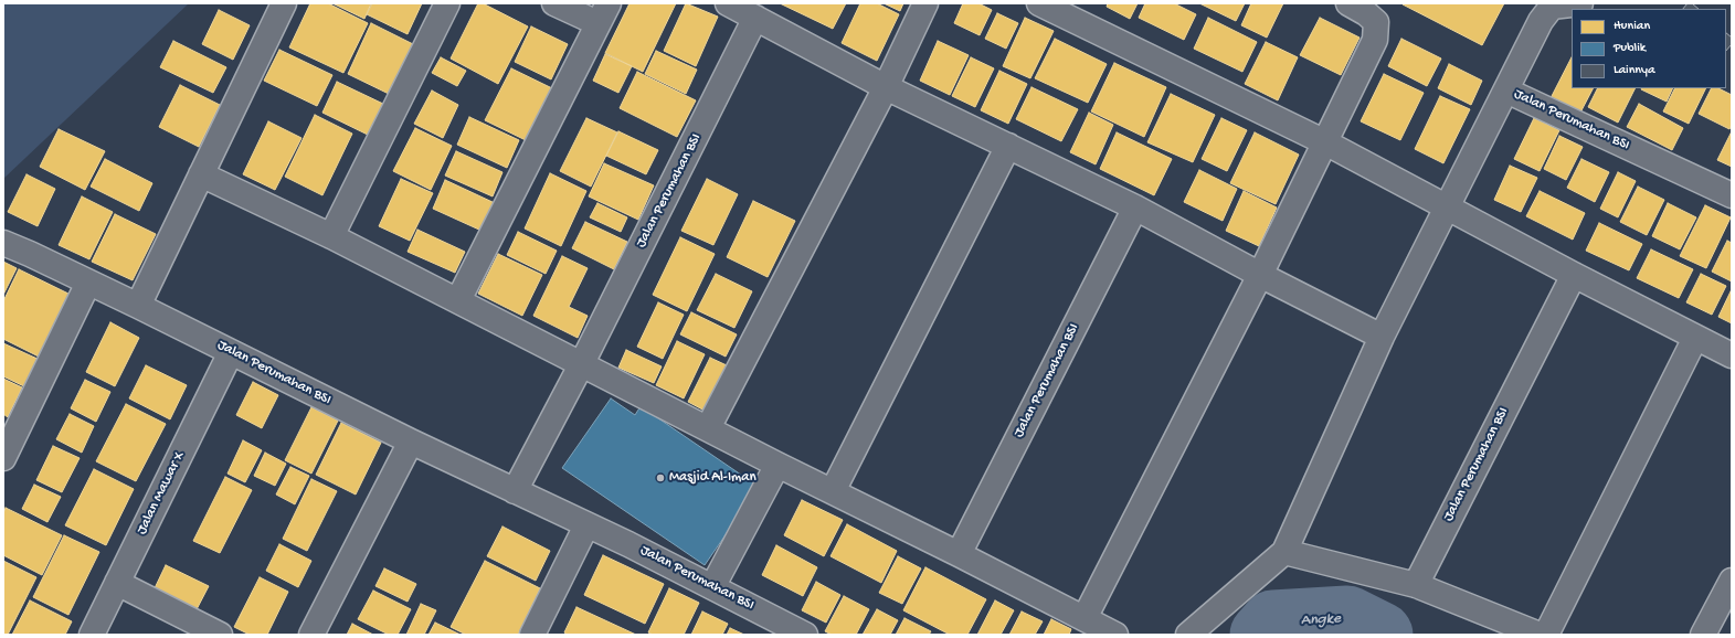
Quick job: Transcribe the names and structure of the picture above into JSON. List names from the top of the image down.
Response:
{
  "streets": {
    "street": ["Jalan Perumahan BSI", "Jalan Mawar X"]
  },
  "crossings": [
    ["Jalan Perumahan BSI", "Jalan Mawar X"]
  ],
  "water": ["Angke"],
  "places": ["Masjid Al-Iman"],
  "legend": ["Hunian", "Publik", "Lainnya"]
}
